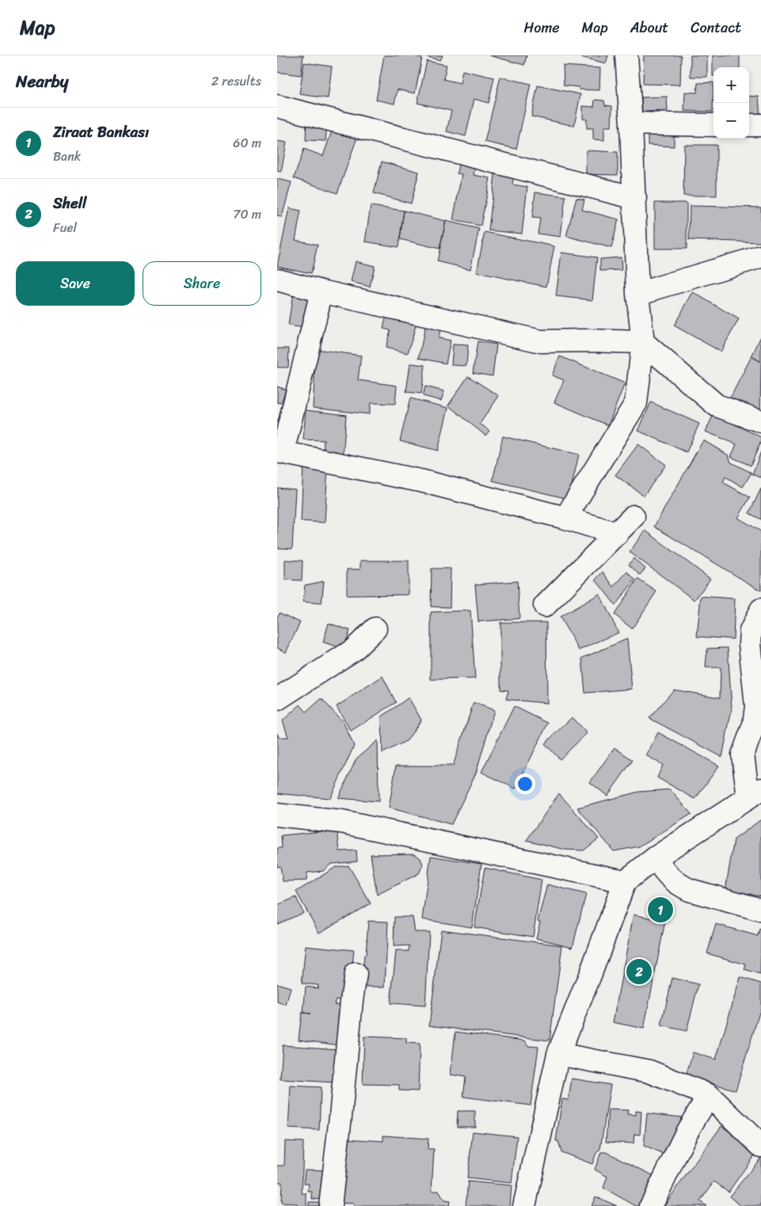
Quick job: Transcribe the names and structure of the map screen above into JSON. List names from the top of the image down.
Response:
{
  "page": {
    "header": "Map",
    "nav": [
      "Home",
      "Map",
      "About",
      "Contact"
    ],
    "heading": ["Nearby", "2 results"],
    "map_buttons": ["+", "−"],
    "list": [
      {
        "mark": "1",
        "name": "Ziraat Bankası",
        "note": "Bank",
        "value": "60 m"
      },
      {
        "mark": "2",
        "name": "Shell",
        "note": "Fuel",
        "value": "70 m"
      }
    ],
    "buttons": ["Save", "Share"],
    "pins": ["1", "2"]
  }
}
